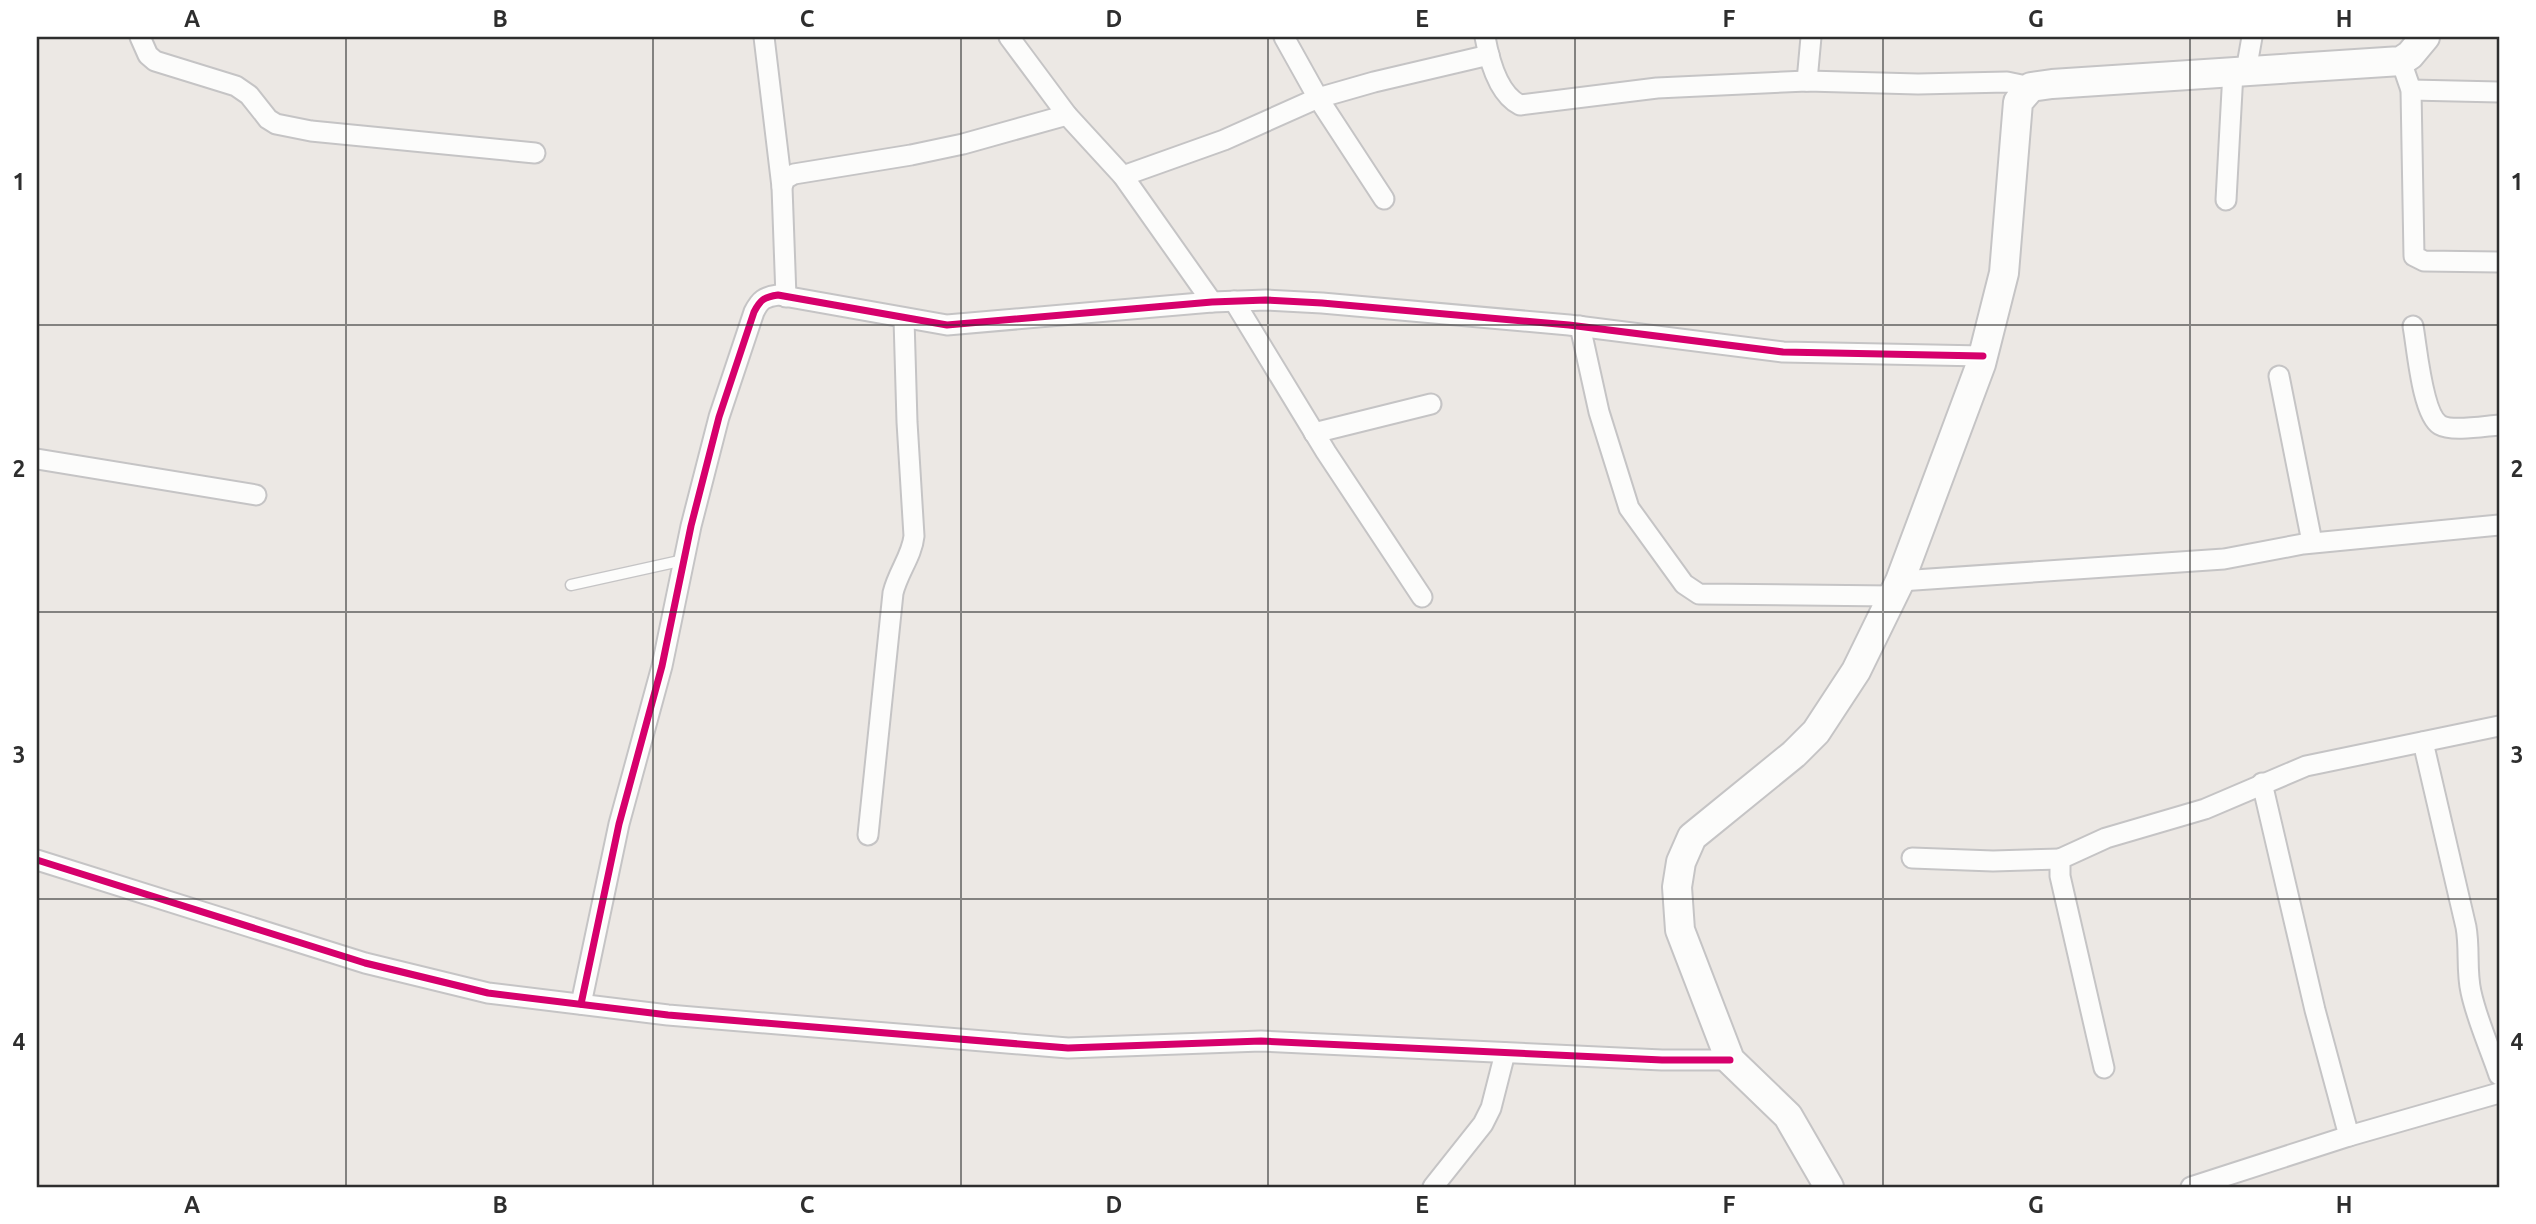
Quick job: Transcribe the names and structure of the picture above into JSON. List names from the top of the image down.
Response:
{
  "grid": {
    "columns": [
      "A",
      "B",
      "C",
      "D",
      "E",
      "F",
      "G",
      "H"
    ],
    "rows": [
      "1",
      "2",
      "3",
      "4"
    ]
  }
}
